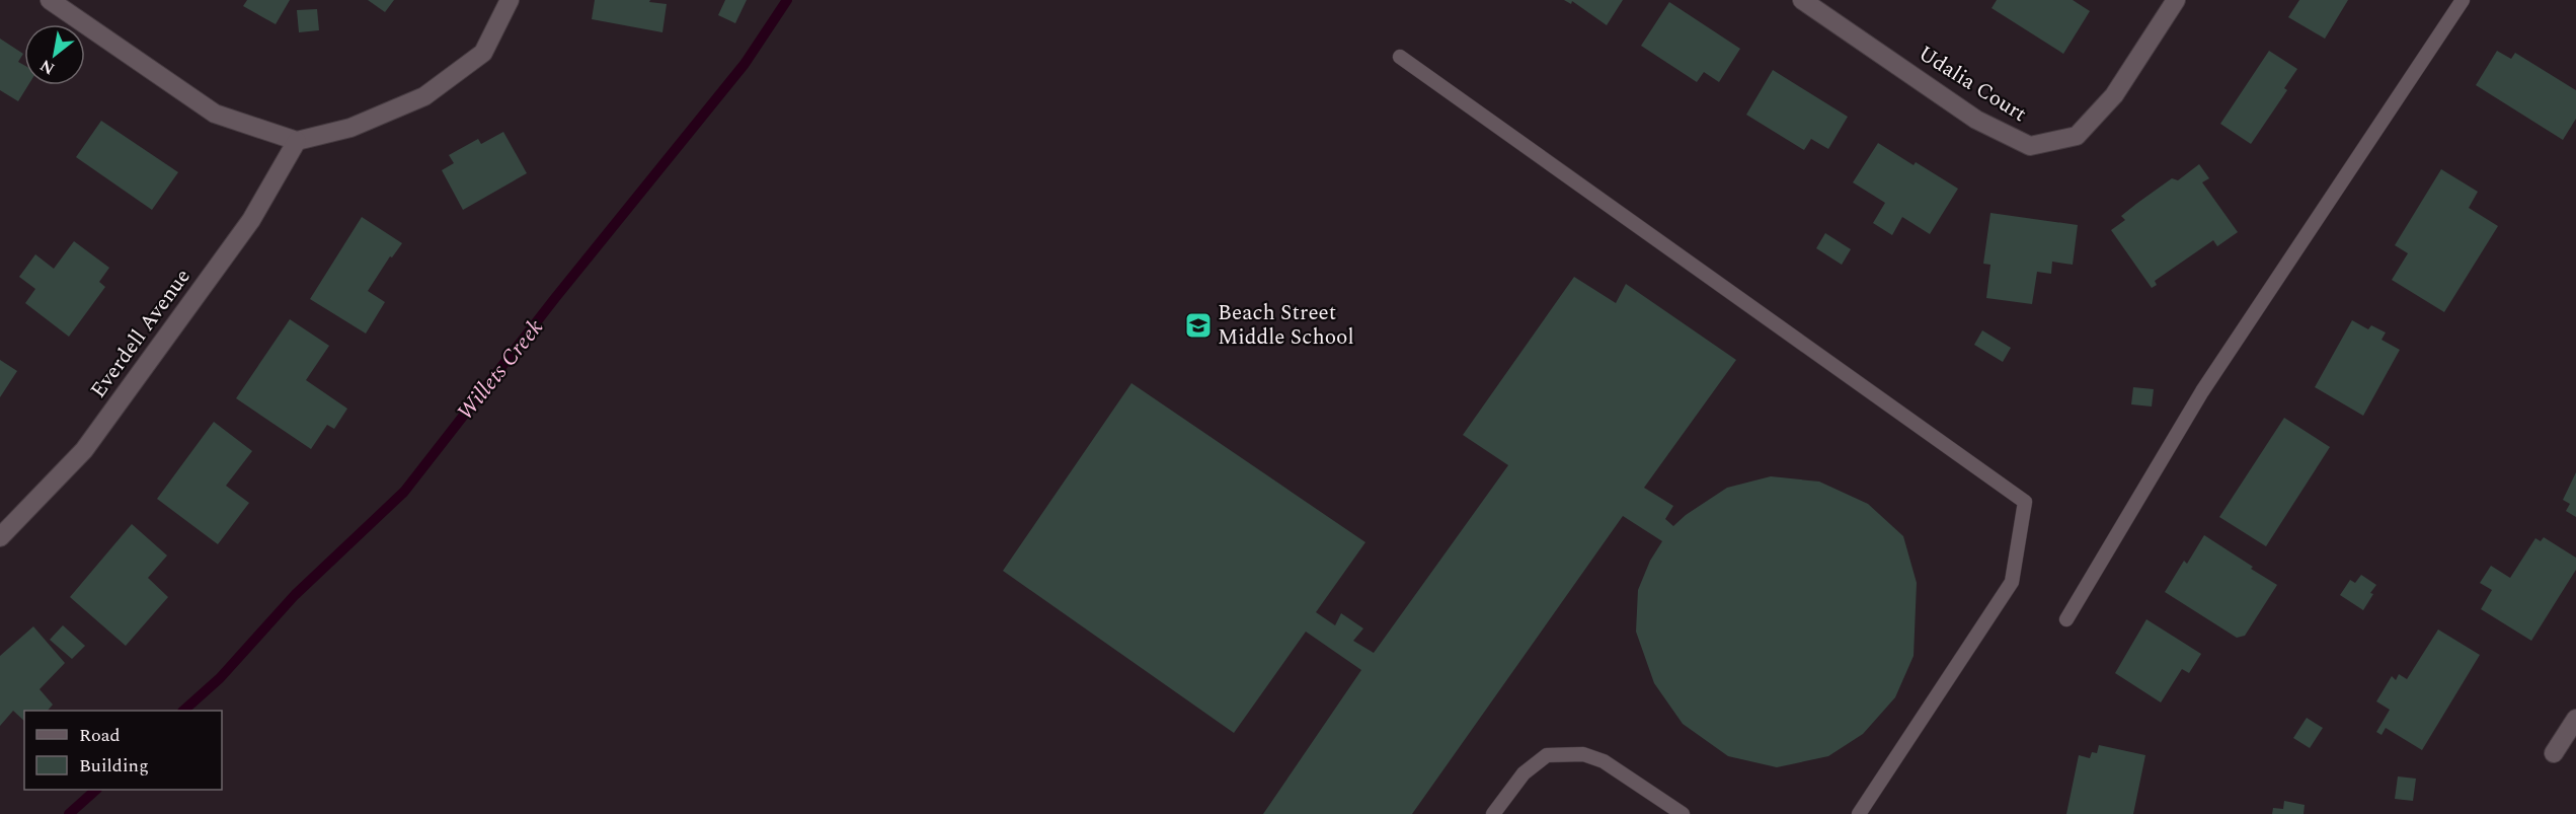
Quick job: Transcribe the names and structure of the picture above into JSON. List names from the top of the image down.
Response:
{
  "streets": {
    "street": ["Udalia Court", "Everdell Avenue"]
  },
  "water": ["Willets Creek"],
  "places": {
    "school or university": ["Beach Street Middle School"]
  },
  "legend": ["Road", "Building"],
  "north": "bottom left"
}
